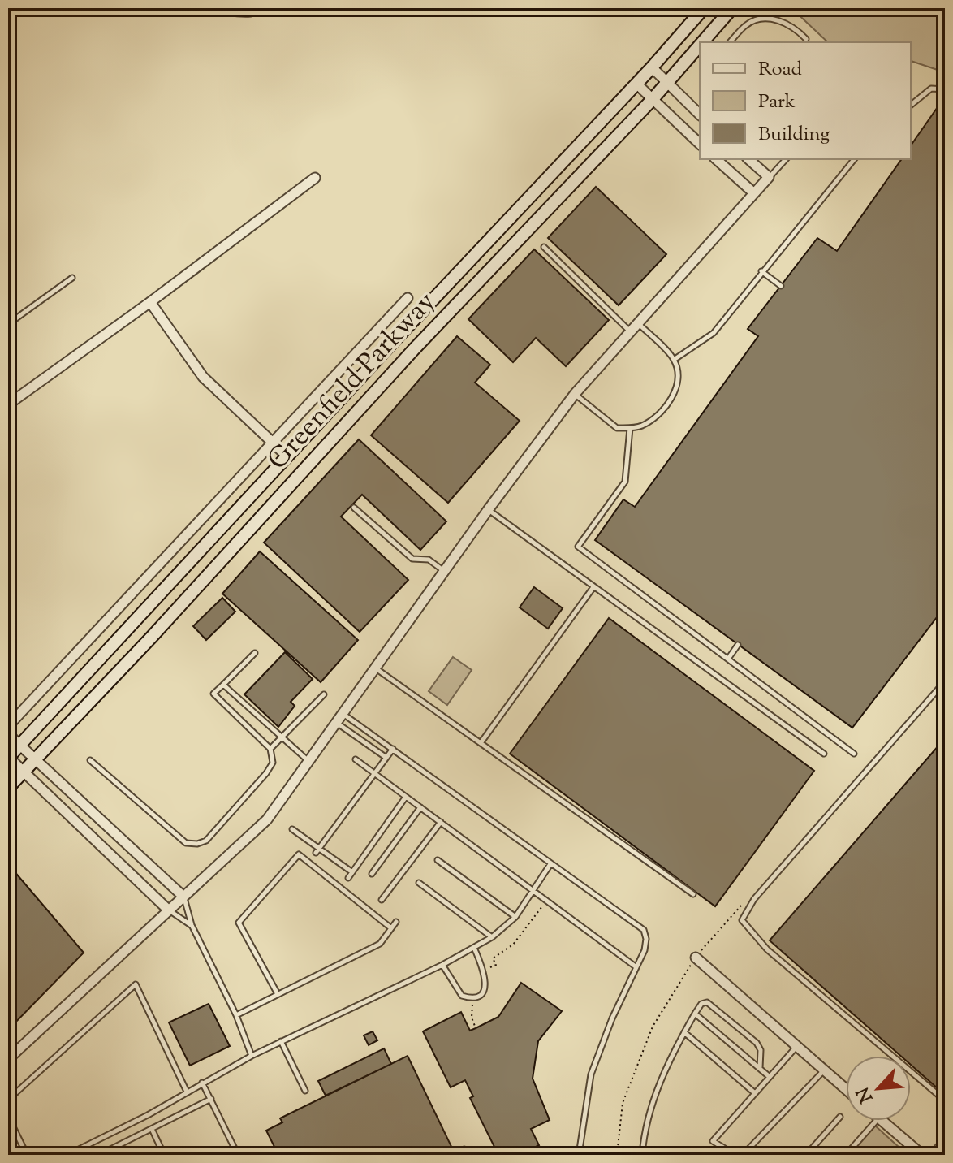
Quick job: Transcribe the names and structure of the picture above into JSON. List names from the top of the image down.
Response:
{
  "streets": {
    "main road": ["Greenfield Parkway"]
  },
  "legend": ["Road", "Park", "Building"],
  "north": "bottom left"
}
